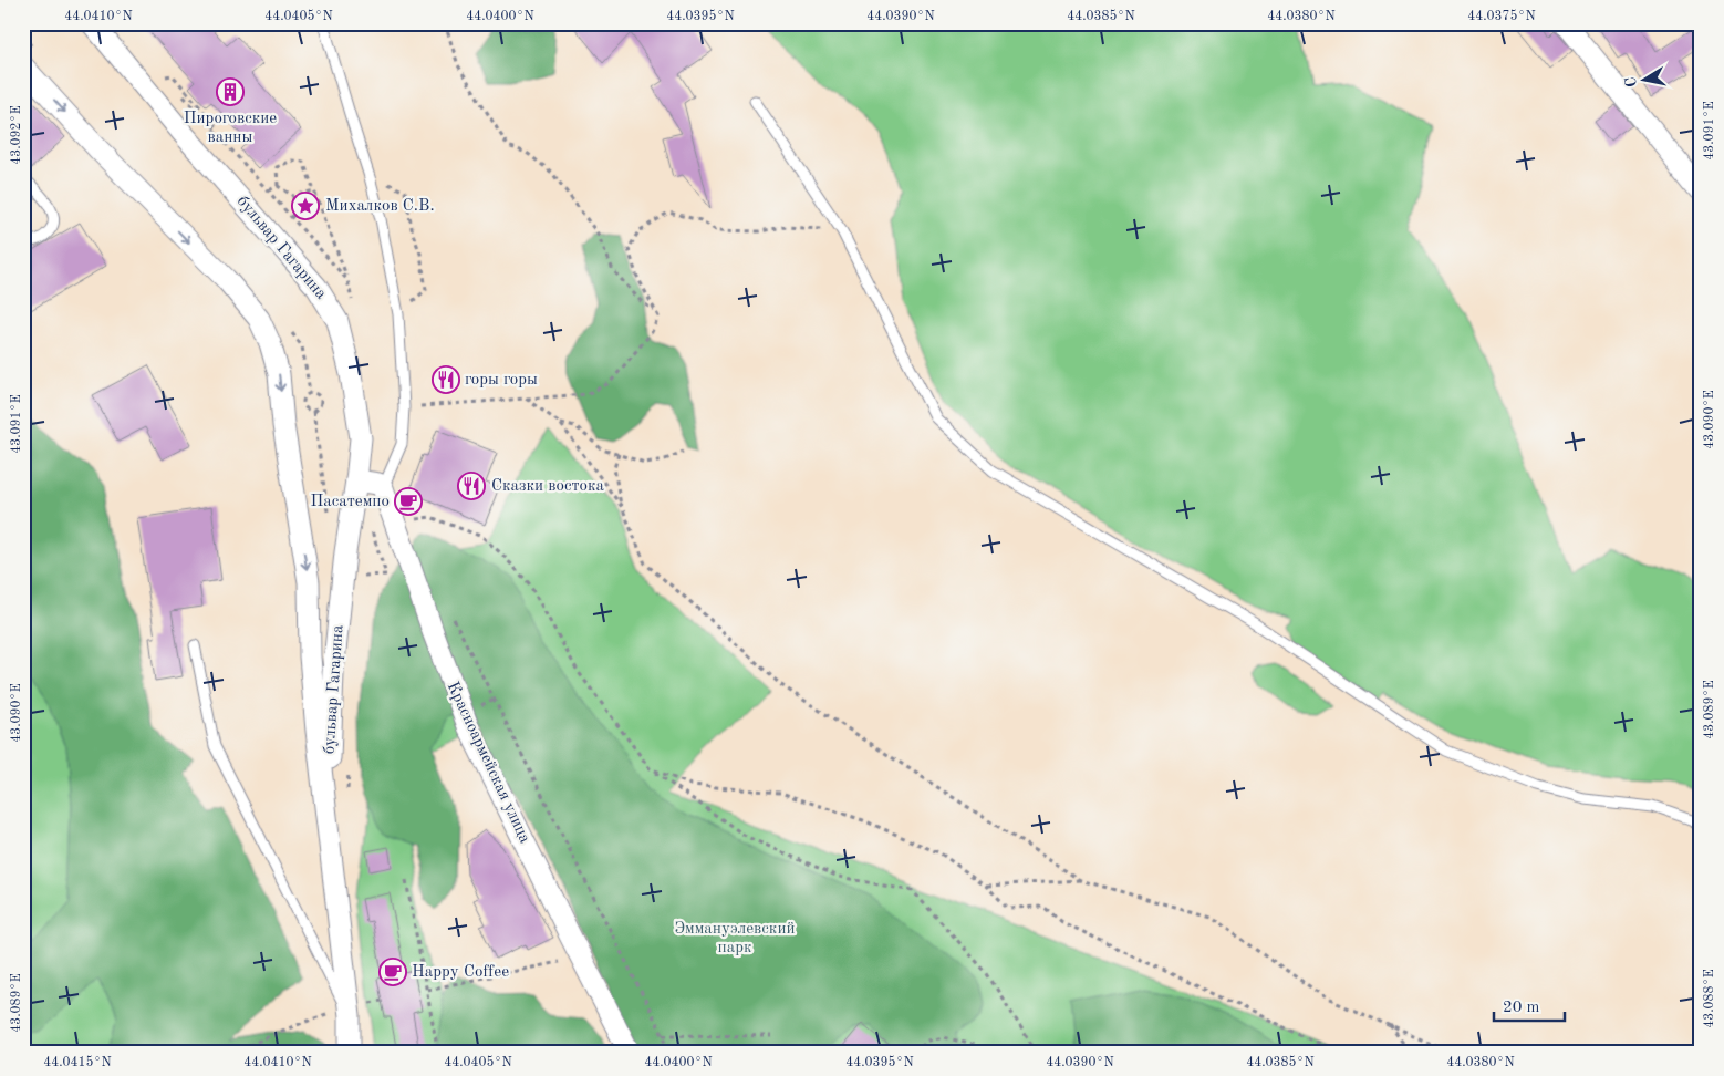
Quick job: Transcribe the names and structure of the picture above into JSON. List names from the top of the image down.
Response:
{
  "streets": {
    "street": ["бульвар Гагарина", "Красноармейская улица"]
  },
  "parks": ["Эммануэлевский парк"],
  "places": {
    "building": ["Пироговские ванны"],
    "place": ["Михалков С.В."],
    "restaurant": ["горы горы", "Сказки востока"],
    "cafe": ["Пасатемпо", "Happy Coffee"]
  },
  "scale_bar": "20 m",
  "north": "left",
  "coordinates": [
    "44.0410°N",
    "44.0405°N",
    "44.0400°N",
    "44.0395°N",
    "44.0390°N",
    "44.0385°N",
    "44.0380°N",
    "44.0375°N",
    "43.091°E",
    "43.092°E",
    "43.090°E",
    "43.089°E",
    "43.088°E",
    "44.0415°N"
  ]
}
